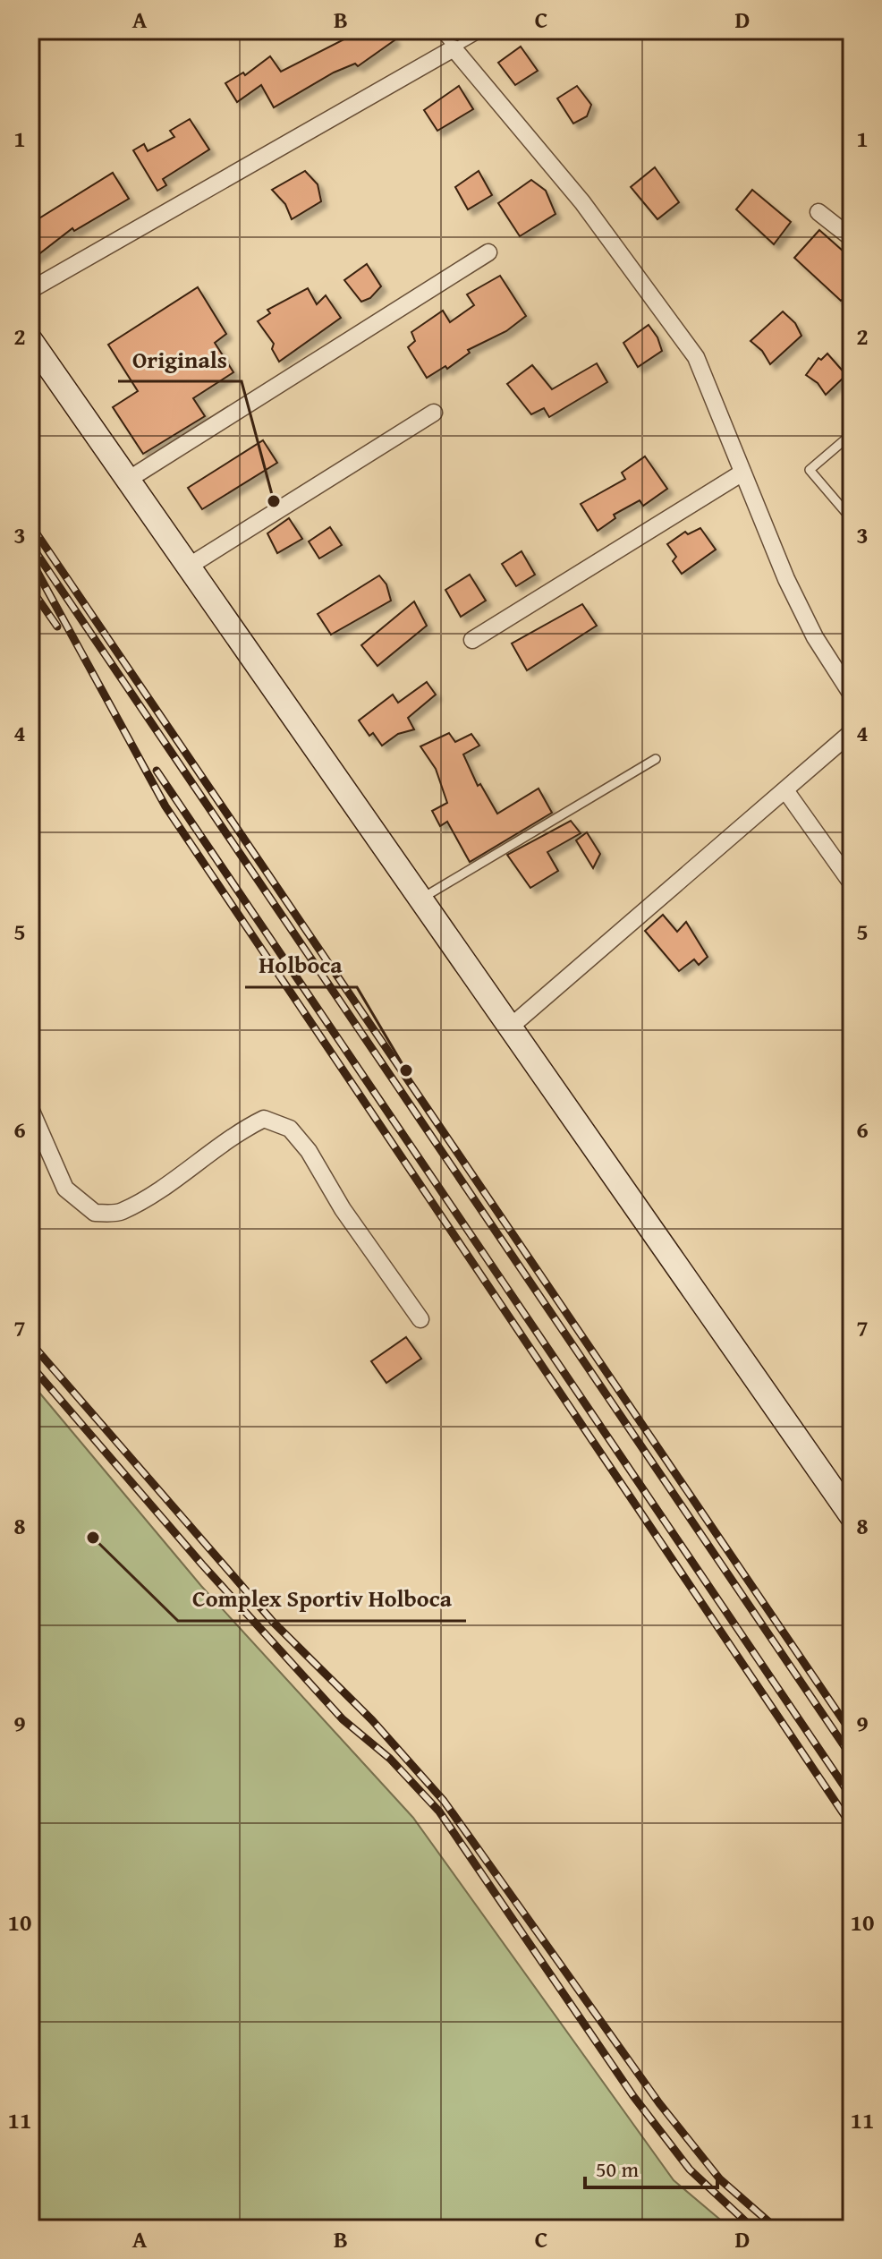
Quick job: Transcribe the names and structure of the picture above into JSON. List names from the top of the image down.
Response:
{
  "places": ["Originals", "Holboca", "Complex Sportiv Holboca"],
  "scale_bar": "50 m",
  "grid": {
    "columns": [
      "A",
      "B",
      "C",
      "D"
    ],
    "rows": [
      "1",
      "2",
      "3",
      "4",
      "5",
      "6",
      "7",
      "8",
      "9",
      "10",
      "11"
    ]
  }
}
